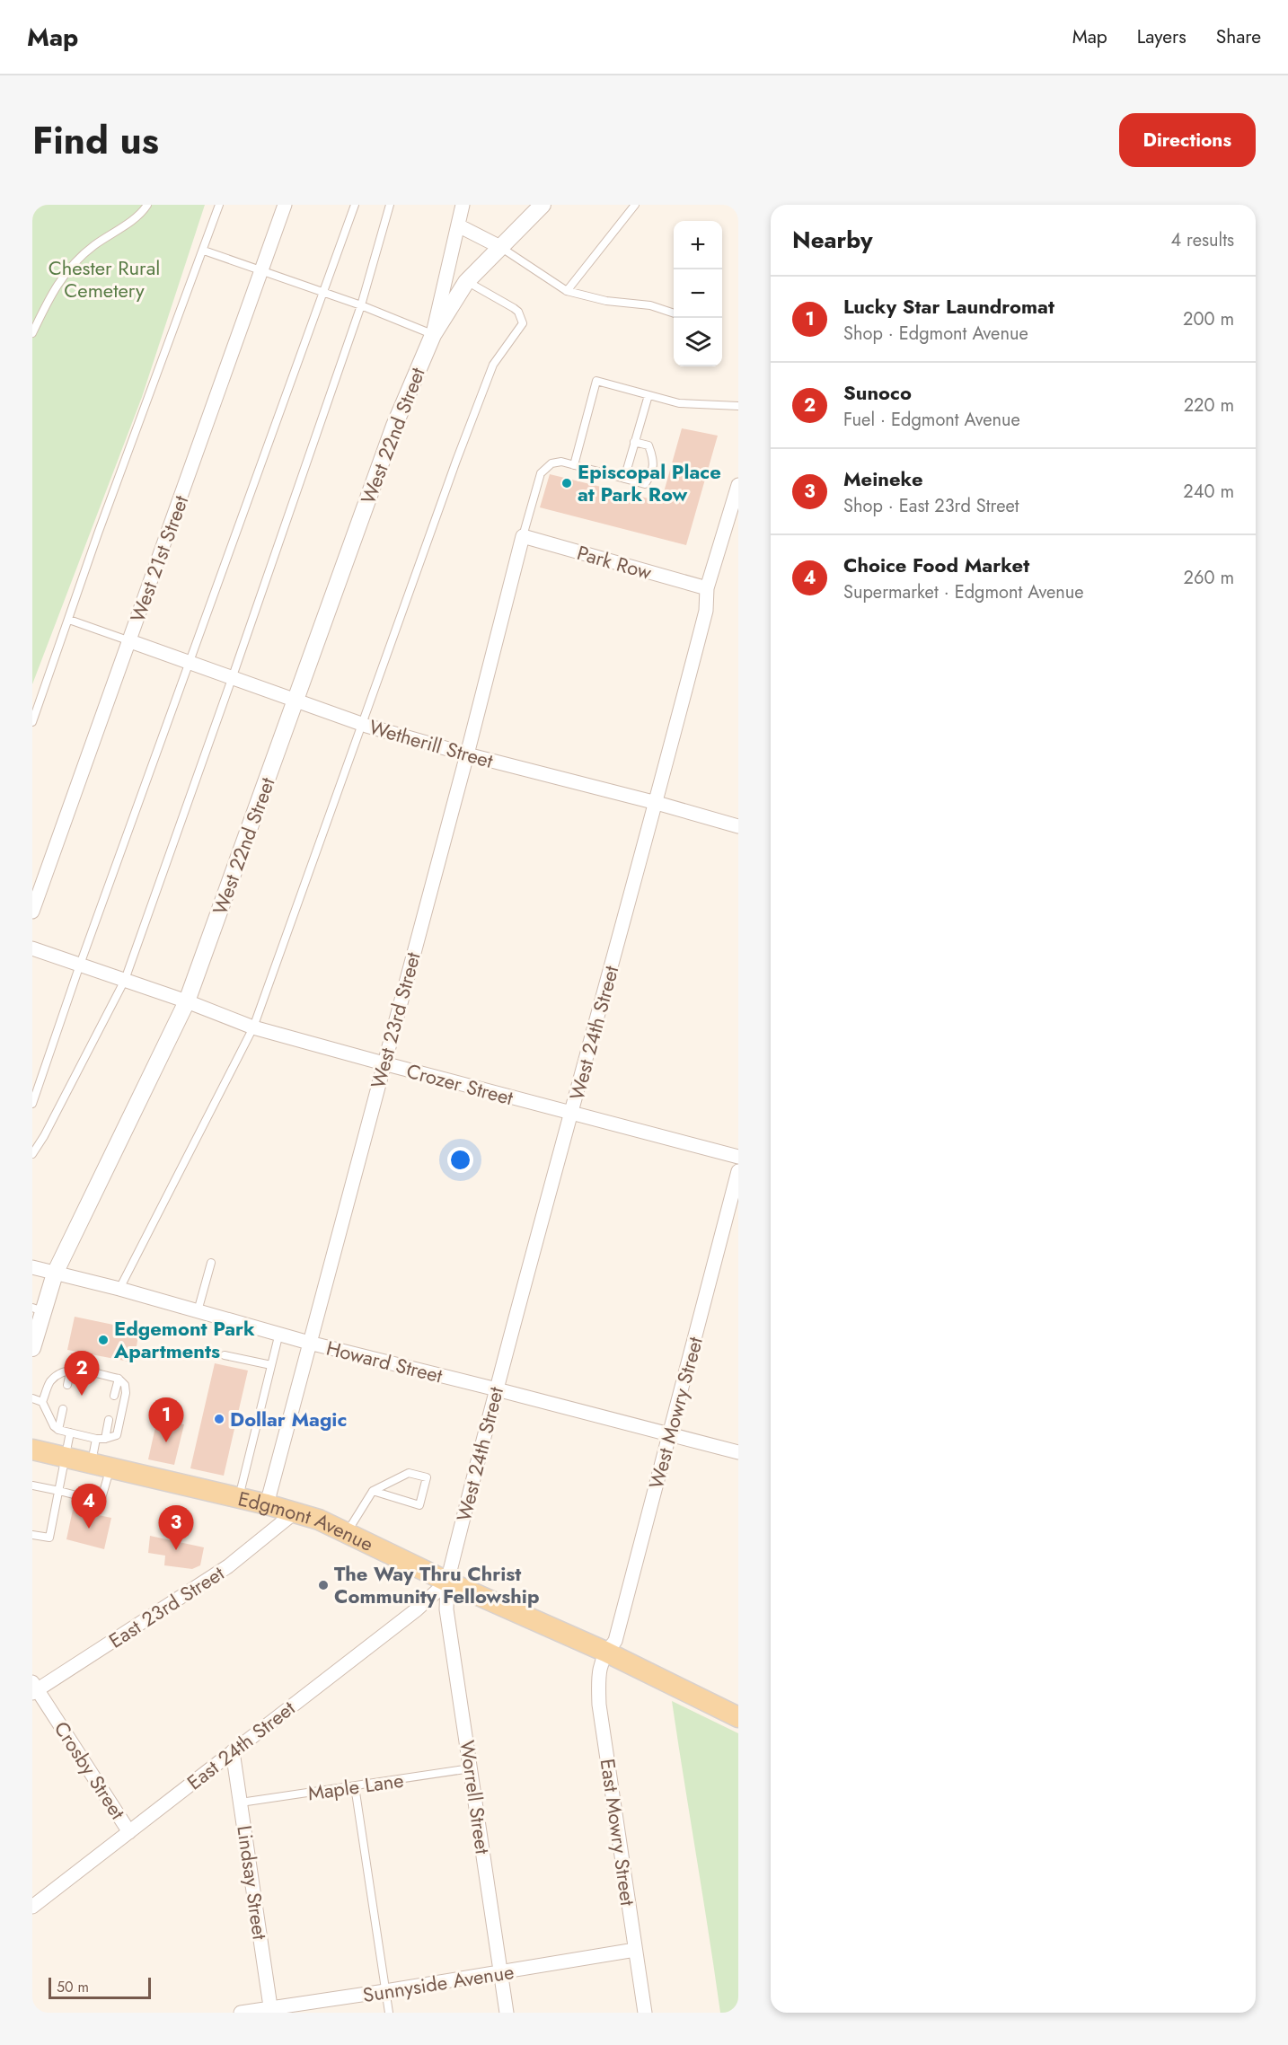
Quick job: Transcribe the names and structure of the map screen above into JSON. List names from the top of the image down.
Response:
{
  "streets": {
    "main road": ["Edgmont Avenue"],
    "street": [
      "West 22nd Street",
      "West 21st Street",
      "Park Row",
      "Wetherill Street",
      "West 23rd Street",
      "West 24th Street",
      "Crozer Street",
      "Howard Street",
      "West Mowry Street",
      "East 23rd Street",
      "East 24th Street",
      "Crosby Street",
      "Worrell Street",
      "East Mowry Street",
      "Lindsay Street",
      "Sunnyside Avenue"
    ],
    "lane": ["Maple Lane"]
  },
  "crossings": [
    ["West 22nd Street", "Wetherill Street"],
    ["West 22nd Street", "Crozer Street"],
    ["West 22nd Street", "Howard Street"],
    ["West 21st Street", "Wetherill Street"],
    ["Park Row", "West 23rd Street"],
    ["Park Row", "West 24th Street"],
    ["Wetherill Street", "West 23rd Street"],
    ["Wetherill Street", "West 24th Street"],
    ["West 23rd Street", "Crozer Street"],
    ["West 23rd Street", "Howard Street"],
    ["West 23rd Street", "Edgmont Avenue"],
    ["West 24th Street", "Crozer Street"],
    ["West 24th Street", "Howard Street"],
    ["West 24th Street", "Edgmont Avenue"],
    ["West 24th Street", "East 24th Street"],
    ["West 24th Street", "Worrell Street"],
    ["Howard Street", "West Mowry Street"],
    ["West Mowry Street", "Edgmont Avenue"],
    ["West Mowry Street", "East Mowry Street"],
    ["Edgmont Avenue", "East 23rd Street"],
    ["Edgmont Avenue", "East 24th Street"],
    ["Edgmont Avenue", "Worrell Street"],
    ["Edgmont Avenue", "East Mowry Street"],
    ["East 23rd Street", "Crosby Street"],
    ["East 24th Street", "Crosby Street"],
    ["East 24th Street", "Worrell Street"],
    ["East 24th Street", "Lindsay Street"],
    ["Maple Lane", "Worrell Street"],
    ["Maple Lane", "Lindsay Street"],
    ["Worrell Street", "Sunnyside Avenue"],
    ["East Mowry Street", "Sunnyside Avenue"],
    ["Lindsay Street", "Sunnyside Avenue"]
  ],
  "parks": ["Chester Rural Cemetery"],
  "places": [
    "Episcopal Place at Park Row",
    "Edgemont Park Apartments",
    "Dollar Magic",
    "The Way Thru Christ Community Fellowship"
  ],
  "scale_bar": "50 m",
  "page": {
    "header": "Map",
    "nav": ["Map", "Layers", "Share"],
    "title": "Find us",
    "buttons": "Directions",
    "heading": ["Nearby", "4 results"],
    "map_buttons": ["+", "−"],
    "list": [
      {
        "mark": "1",
        "name": "Lucky Star Laundromat",
        "note": "Shop · Edgmont Avenue",
        "value": "200 m"
      },
      {
        "mark": "2",
        "name": "Sunoco",
        "note": "Fuel · Edgmont Avenue",
        "value": "220 m"
      },
      {
        "mark": "3",
        "name": "Meineke",
        "note": "Shop · East 23rd Street",
        "value": "240 m"
      },
      {
        "mark": "4",
        "name": "Choice Food Market",
        "note": "Supermarket · Edgmont Avenue",
        "value": "260 m"
      }
    ],
    "pins": [
      "2",
      "1",
      "4",
      "3"
    ],
    "scale": "50 m"
  }
}
